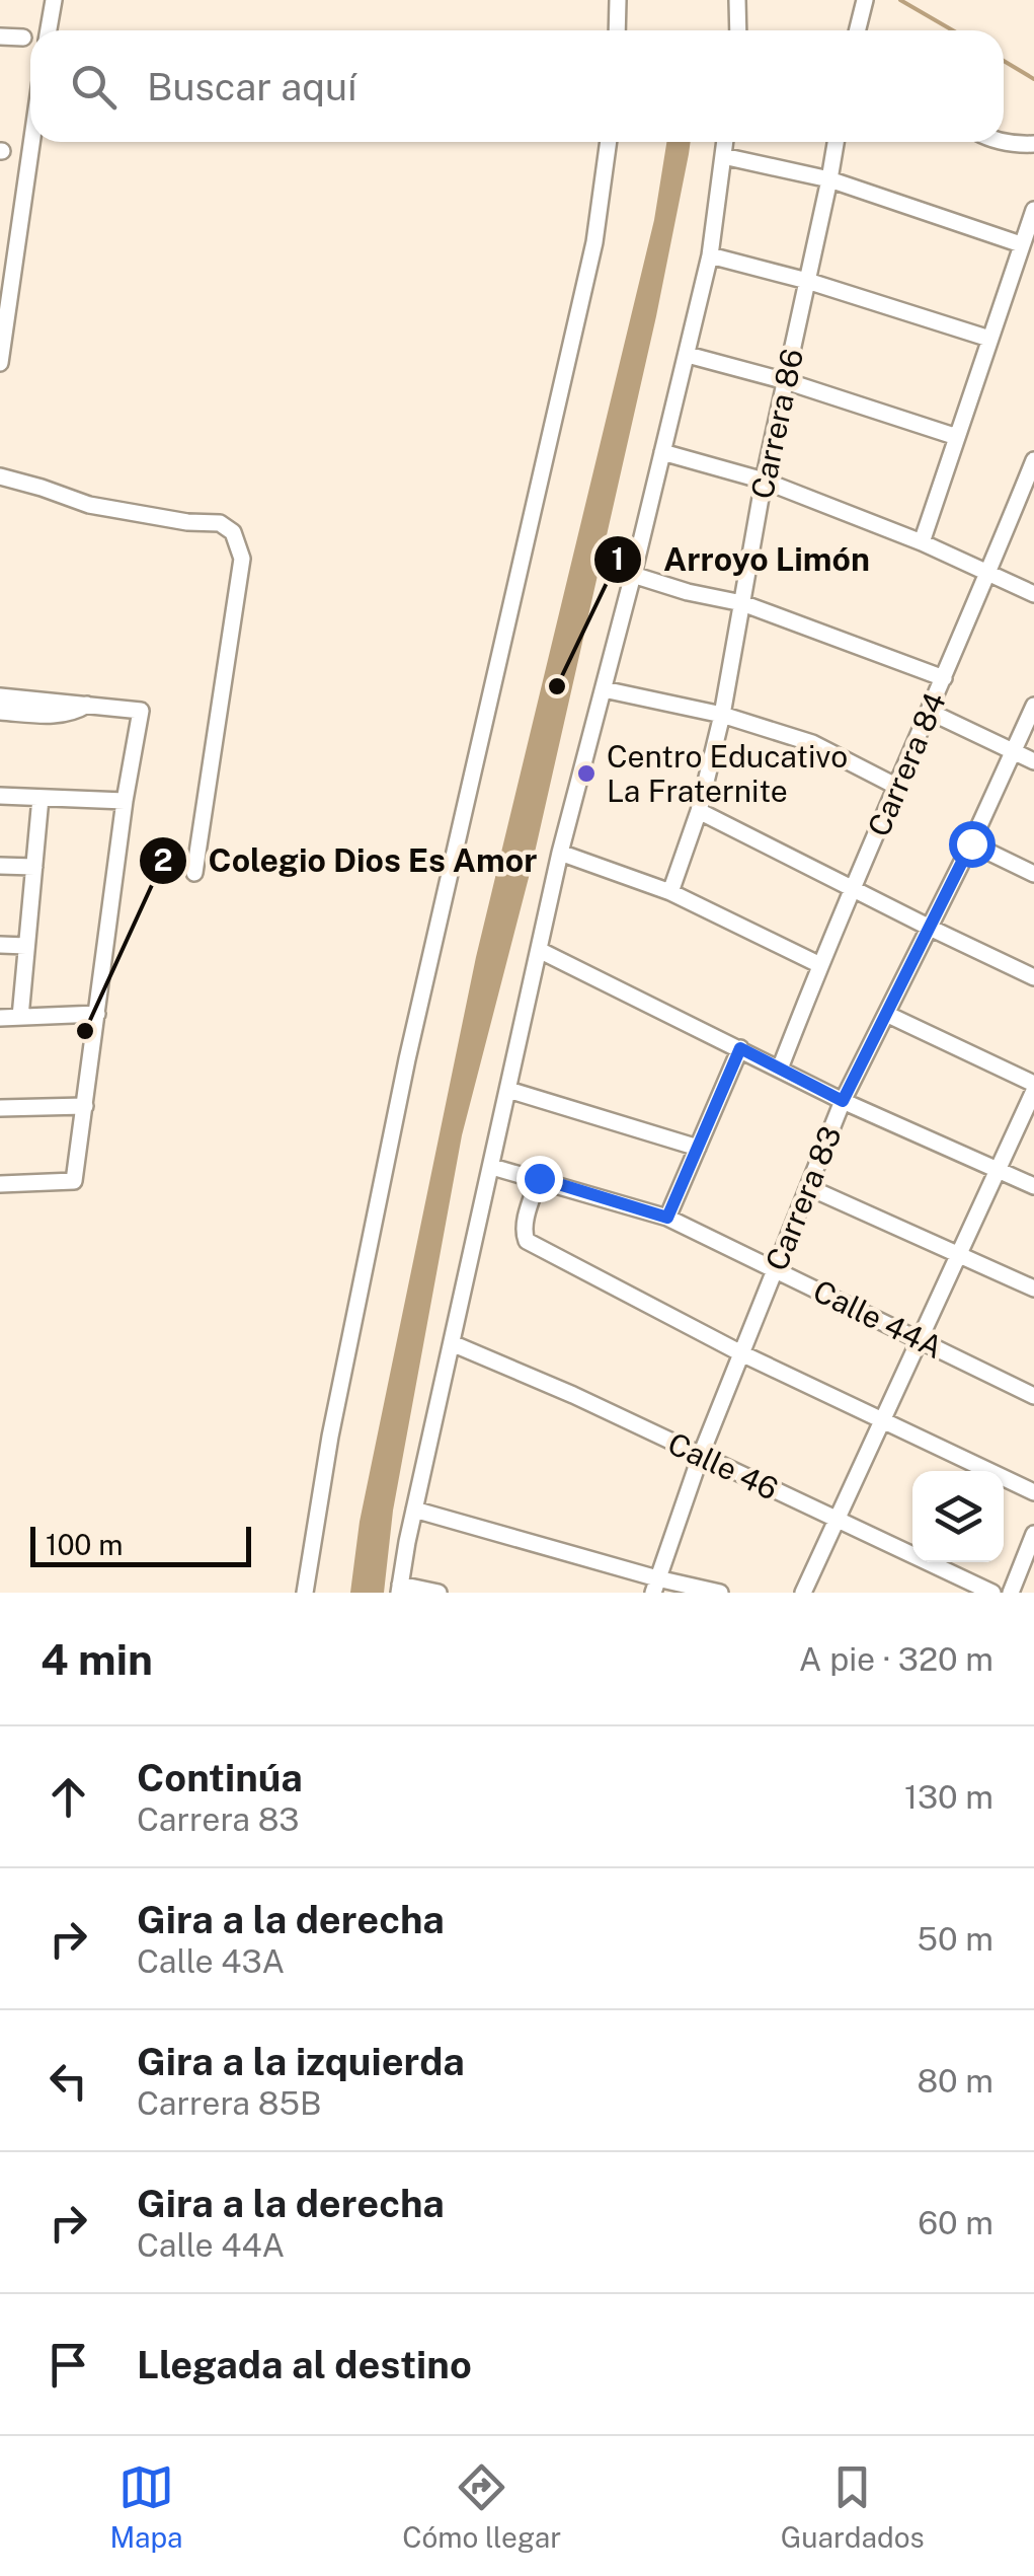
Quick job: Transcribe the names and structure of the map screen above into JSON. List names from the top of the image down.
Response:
{
  "streets": {
    "street": [
      "Carrera 86",
      "Carrera 84",
      "Carrera 83",
      "Calle 44A",
      "Calle 46"
    ]
  },
  "crossings": [
    ["Carrera 83", "Calle 44A"],
    ["Carrera 83", "Calle 46"]
  ],
  "places": ["Arroyo Limón", "Centro Educativo La Fraternite", "Colegio Dios Es Amor"],
  "scale_bar": "100 m",
  "page": {
    "search": "Buscar aquí",
    "scale": "100 m",
    "heading": ["4 min", "A pie · 320 m"],
    "list": [
      ["Continúa", "Carrera 83", "130 m"],
      ["Gira a la derecha", "Calle 43A", "50 m"],
      ["Gira a la izquierda", "Carrera 85B", "80 m"],
      ["Gira a la derecha", "Calle 44A", "60 m"],
      "Llegada al destino"
    ],
    "nav": ["Mapa", "Cómo llegar", "Guardados"]
  }
}
